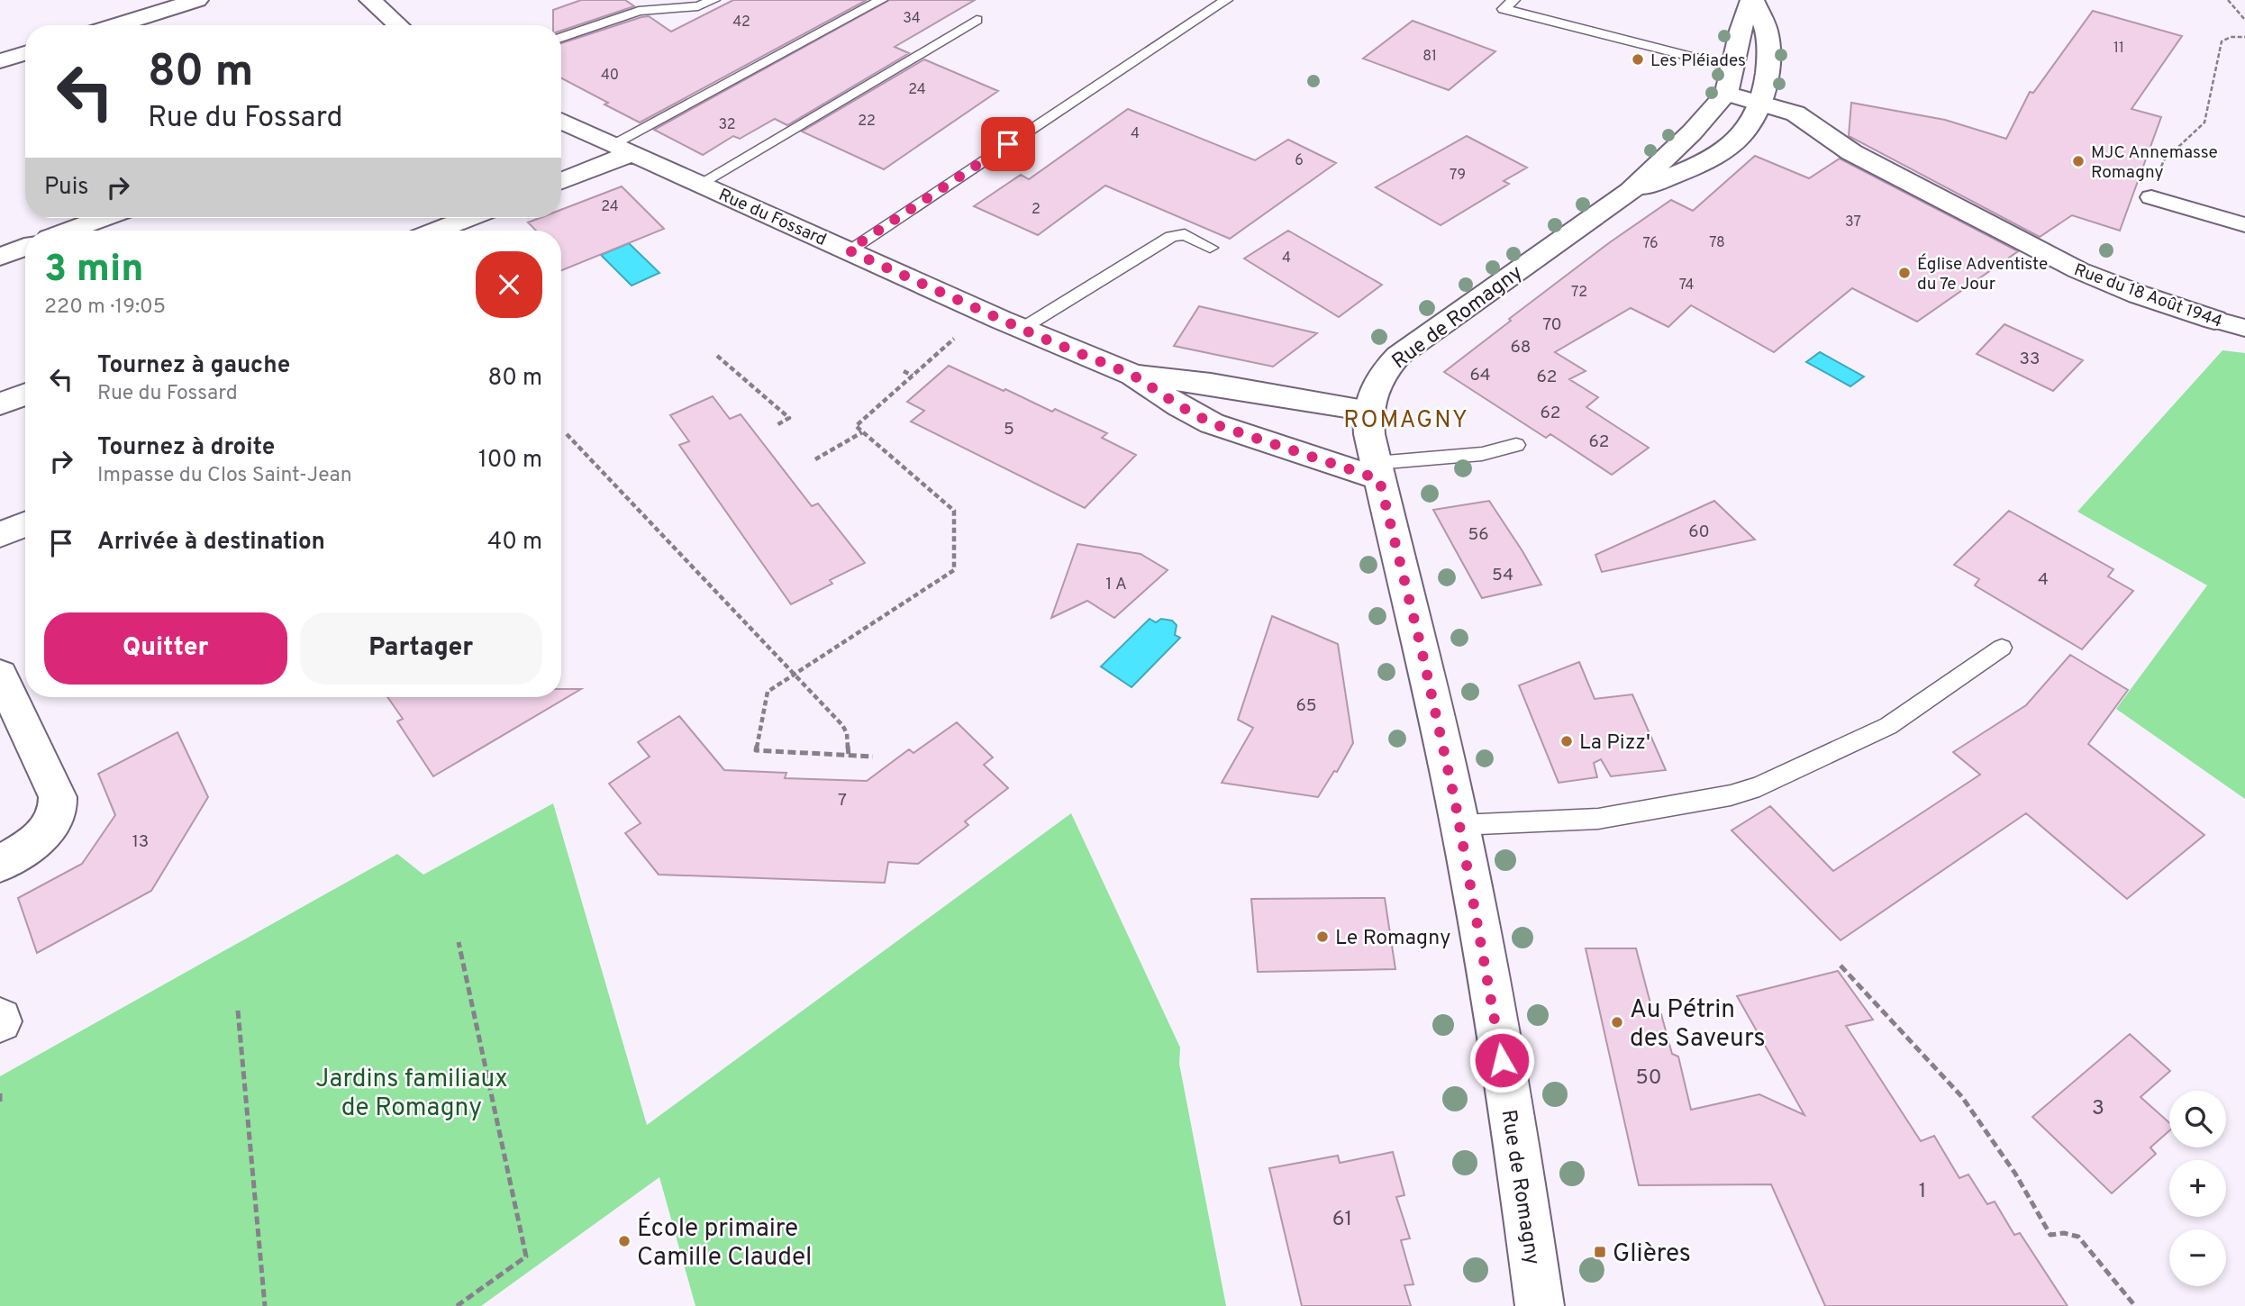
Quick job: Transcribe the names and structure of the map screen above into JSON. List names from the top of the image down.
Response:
{
  "streets": {
    "street": ["Rue du Fossard", "Rue du 18 Août 1944", "Rue de Romagny"]
  },
  "crossings": [
    ["Rue du Fossard", "Rue de Romagny"],
    ["Rue du 18 Août 1944", "Rue de Romagny"]
  ],
  "districts": ["ROMAGNY"],
  "parks": ["Jardins familiaux de Romagny"],
  "places": {
    "other": [
      "Les Pléiades",
      "MJC Annemasse Romagny",
      "Église Adventiste du 7e Jour",
      "La Pizz'",
      "Le Romagny",
      "Au Pétrin des Saveurs",
      "École primaire Camille Claudel"
    ],
    "transit": ["Glières"]
  },
  "house_numbers": [
    "34",
    "42",
    "11",
    "81",
    "40",
    "24",
    "22",
    "32",
    "4",
    "6",
    "79",
    "24",
    "2",
    "37",
    "78",
    "76",
    "4",
    "74",
    "72",
    "70",
    "68",
    "33",
    "64",
    "62",
    "62",
    "5",
    "62",
    "60",
    "56",
    "54",
    "4",
    "1 A",
    "65",
    "7",
    "13",
    "50",
    "3",
    "1",
    "61"
  ],
  "page": {
    "turn": ["80 m", "Rue du Fossard"],
    "then": "Puis",
    "heading": ["3 min", "220 m · 19:05"],
    "list": [
      {
        "name": "Tournez à gauche",
        "note": "Rue du Fossard",
        "value": "80 m"
      },
      {
        "name": "Tournez à droite",
        "note": "Impasse du Clos Saint-Jean",
        "value": "100 m"
      },
      {
        "name": "Arrivée à destination",
        "value": "40 m"
      }
    ],
    "buttons": ["Quitter", "Partager"],
    "map_buttons": ["+", "−"]
  }
}
